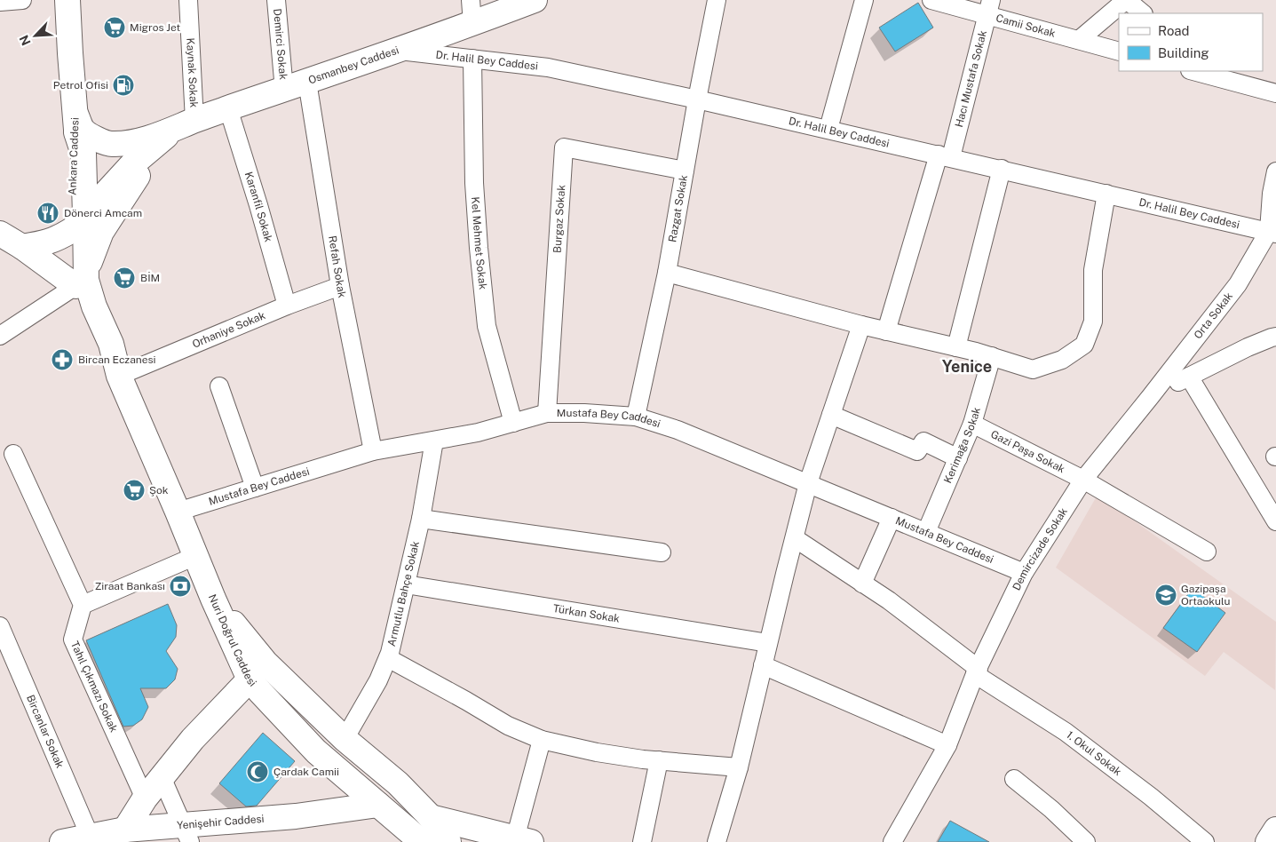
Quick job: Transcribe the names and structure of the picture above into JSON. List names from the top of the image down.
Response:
{
  "streets": {
    "street": [
      "Camii Sokak",
      "Demirci Sokak",
      "Dr. Halil Bey Caddesi",
      "Osmanbey Caddesi",
      "Kaynak Sokak",
      "Hacı Mustafa Sokak",
      "Ankara Caddesi",
      "Karanfil Sokak",
      "Razgat Sokak",
      "Burgaz Sokak",
      "Kel Mehmet Sokak",
      "Refah Sokak",
      "Orta Sokak",
      "Orhaniye Sokak",
      "Mustafa Bey Caddesi",
      "Kerimağa Sokak",
      "Gazi Paşa Sokak",
      "Demircizade Sokak",
      "Armutlu Bahçe Sokak",
      "Türkan Sokak",
      "Nuri Doğrul Caddesi",
      "Tahıl Çıkmazı Sokak",
      "Bircanlar Sokak",
      "1. Okul Sokak",
      "Yenişehir Caddesi"
    ]
  },
  "crossings": [
    ["Camii Sokak", "Hacı Mustafa Sokak"],
    ["Demirci Sokak", "Osmanbey Caddesi"],
    ["Dr. Halil Bey Caddesi", "Osmanbey Caddesi"],
    ["Dr. Halil Bey Caddesi", "Hacı Mustafa Sokak"],
    ["Dr. Halil Bey Caddesi", "Razgat Sokak"],
    ["Dr. Halil Bey Caddesi", "Kel Mehmet Sokak"],
    ["Dr. Halil Bey Caddesi", "Orta Sokak"],
    ["Osmanbey Caddesi", "Kaynak Sokak"],
    ["Osmanbey Caddesi", "Karanfil Sokak"],
    ["Osmanbey Caddesi", "Refah Sokak"],
    ["Ankara Caddesi", "Orhaniye Sokak"],
    ["Ankara Caddesi", "Nuri Doğrul Caddesi"],
    ["Karanfil Sokak", "Orhaniye Sokak"],
    ["Razgat Sokak", "Burgaz Sokak"],
    ["Razgat Sokak", "Mustafa Bey Caddesi"],
    ["Burgaz Sokak", "Mustafa Bey Caddesi"],
    ["Kel Mehmet Sokak", "Mustafa Bey Caddesi"],
    ["Refah Sokak", "Orhaniye Sokak"],
    ["Refah Sokak", "Mustafa Bey Caddesi"],
    ["Orta Sokak", "Demircizade Sokak"],
    ["Orhaniye Sokak", "Nuri Doğrul Caddesi"],
    ["Mustafa Bey Caddesi", "Kerimağa Sokak"],
    ["Mustafa Bey Caddesi", "Demircizade Sokak"],
    ["Mustafa Bey Caddesi", "Armutlu Bahçe Sokak"],
    ["Mustafa Bey Caddesi", "Nuri Doğrul Caddesi"],
    ["Kerimağa Sokak", "Gazi Paşa Sokak"],
    ["Gazi Paşa Sokak", "Demircizade Sokak"],
    ["Demircizade Sokak", "1. Okul Sokak"],
    ["Armutlu Bahçe Sokak", "Türkan Sokak"],
    ["Armutlu Bahçe Sokak", "Nuri Doğrul Caddesi"],
    ["Nuri Doğrul Caddesi", "Yenişehir Caddesi"],
    ["Bircanlar Sokak", "Yenişehir Caddesi"]
  ],
  "districts": ["Yenice"],
  "places": {
    "supermarket": ["Migros Jet", "BİM", "Şok"],
    "fuel station": ["Petrol Ofisi"],
    "restaurant": ["Dönerci Amcam"],
    "pharmacy": ["Bircan Eczanesi"],
    "bank": ["Ziraat Bankası"],
    "school or university": ["Gazipaşa Ortaokulu"],
    "mosque": ["Çardak Camii"]
  },
  "legend": ["Road", "Building"],
  "north": "bottom left"
}
